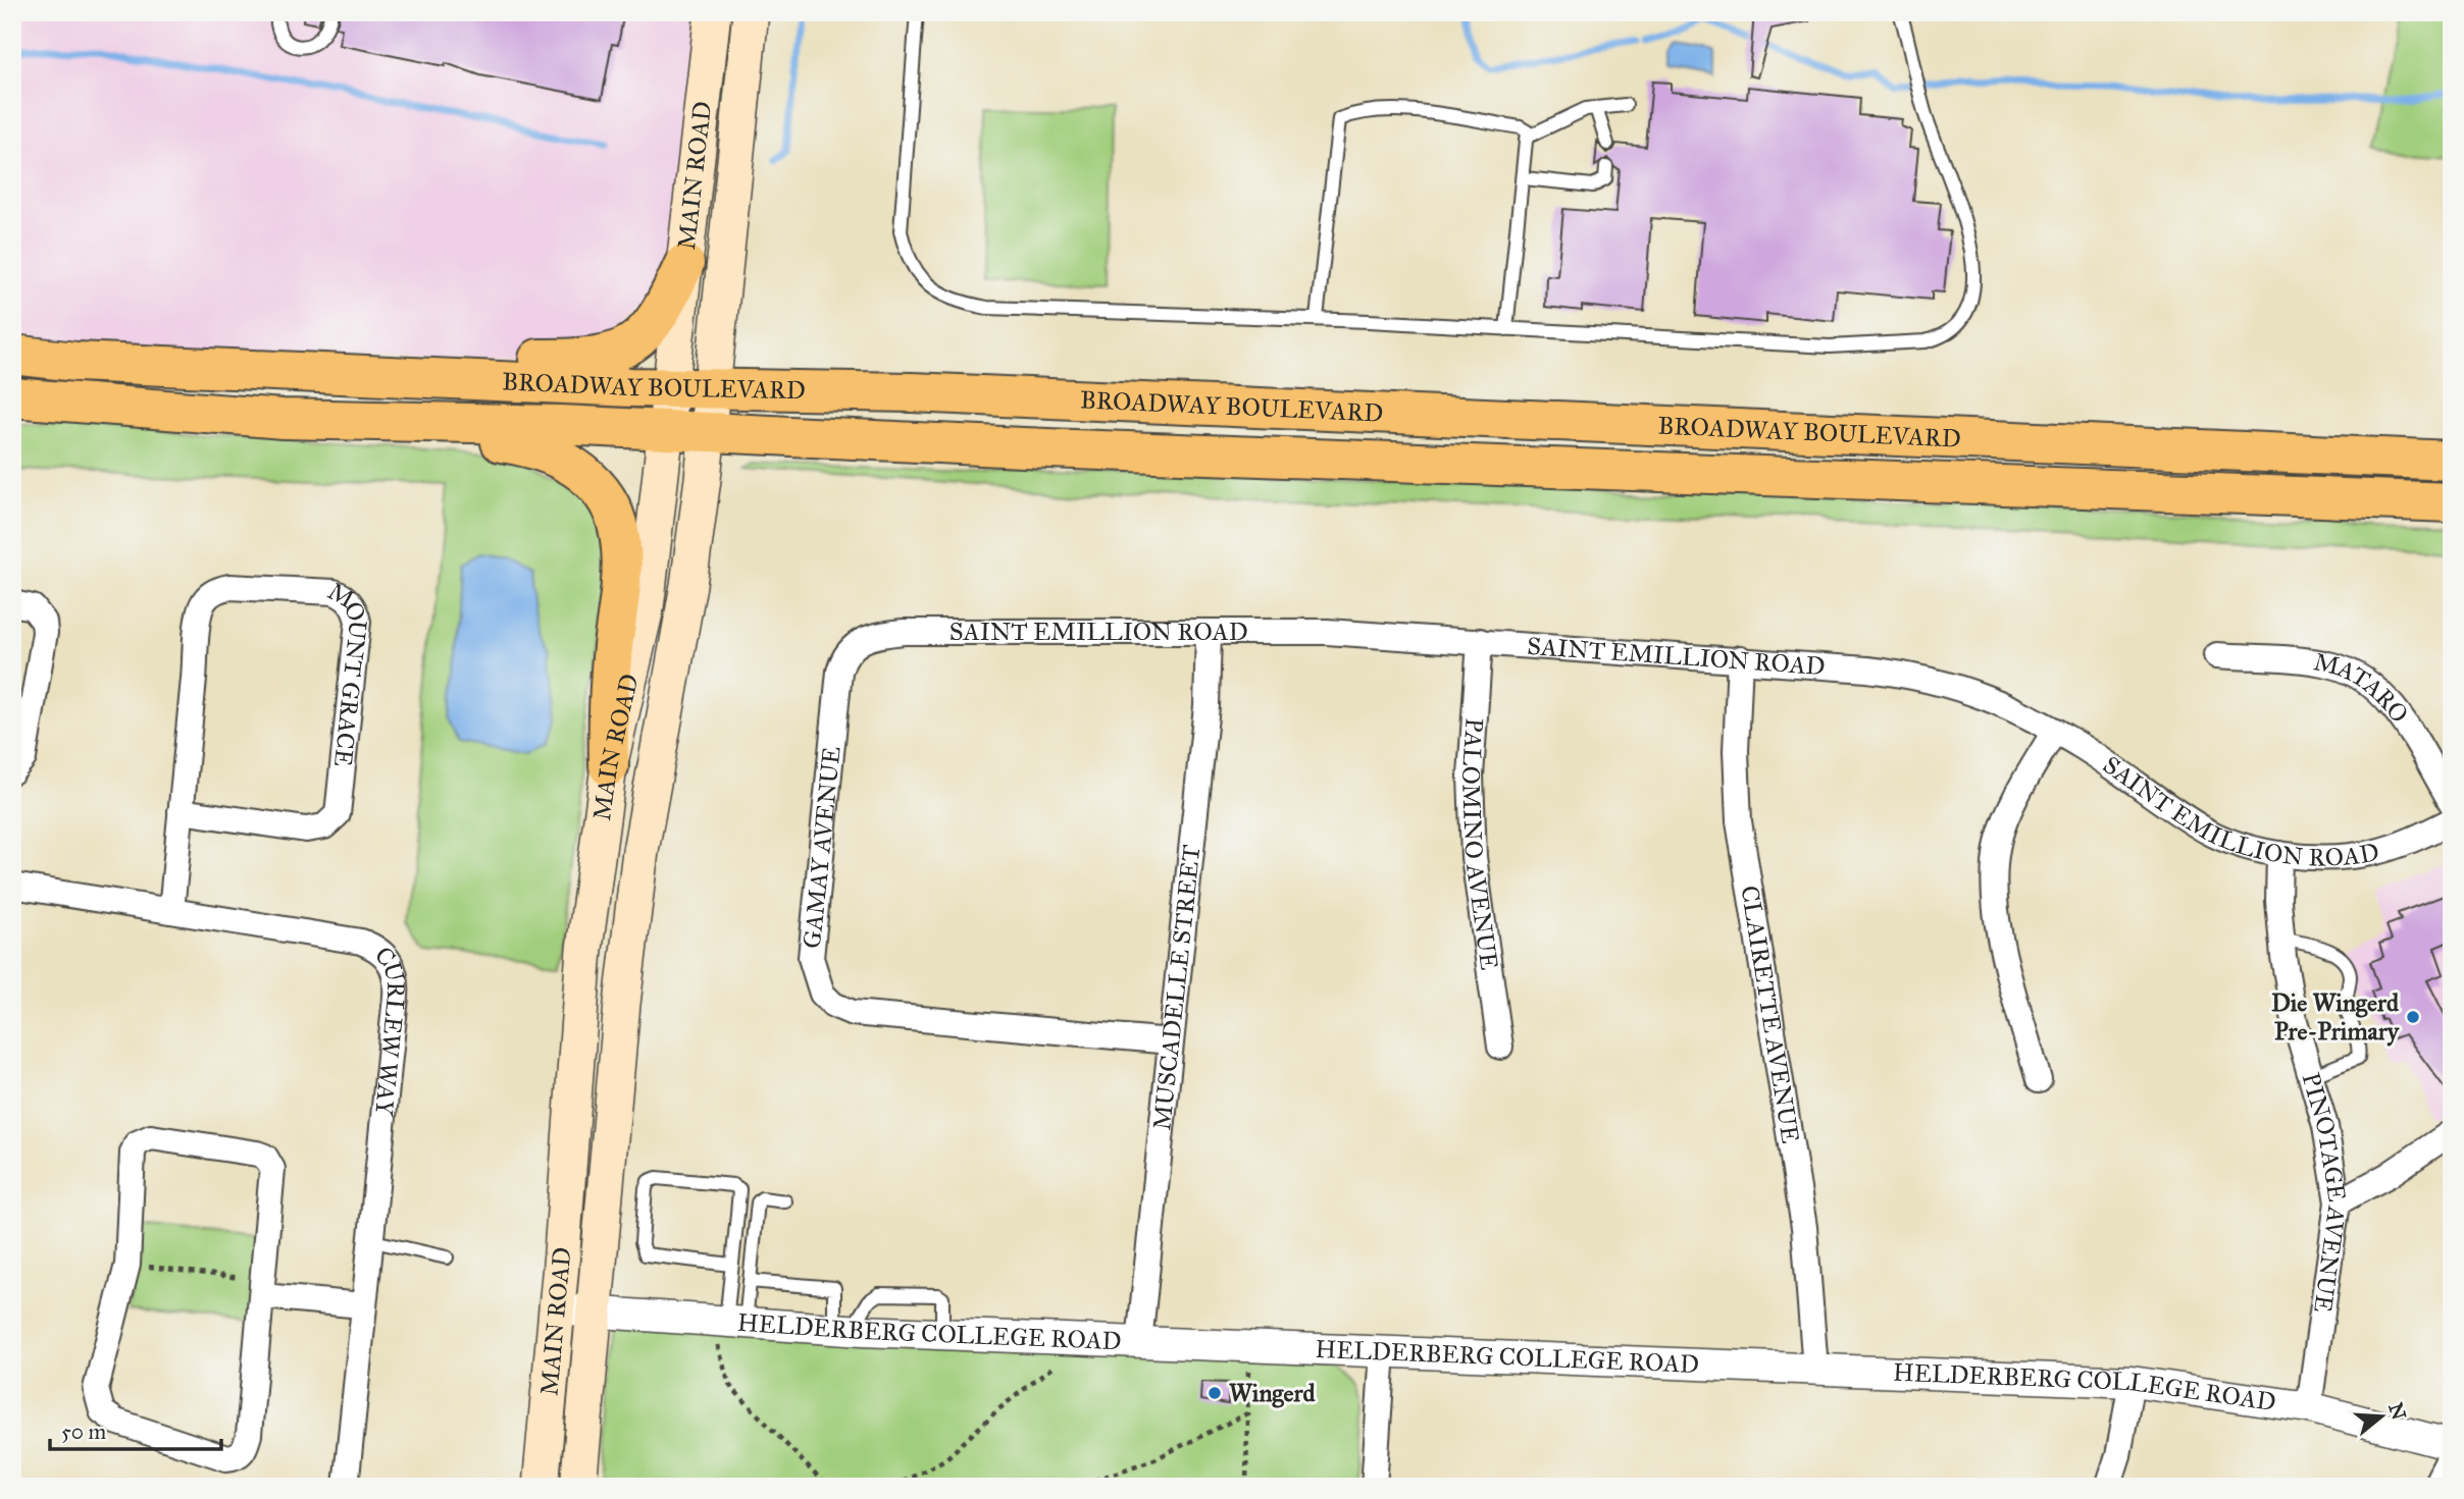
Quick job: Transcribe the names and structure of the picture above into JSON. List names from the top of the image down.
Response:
{
  "streets": {
    "main road": ["MAIN ROAD", "BROADWAY BOULEVARD"],
    "street": [
      "SAINT EMILLION ROAD",
      "MOUNT GRACE",
      "MATARO",
      "PALOMINO AVENUE",
      "GAMAY AVENUE",
      "MUSCADELLE STREET",
      "CLAIRETTE AVENUE",
      "CURLEW WAY",
      "PINOTAGE AVENUE",
      "HELDERBERG COLLEGE ROAD"
    ]
  },
  "crossings": [
    ["MAIN ROAD", "BROADWAY BOULEVARD"],
    ["MAIN ROAD", "HELDERBERG COLLEGE ROAD"],
    ["SAINT EMILLION ROAD", "PALOMINO AVENUE"],
    ["SAINT EMILLION ROAD", "GAMAY AVENUE"],
    ["SAINT EMILLION ROAD", "MUSCADELLE STREET"],
    ["SAINT EMILLION ROAD", "CLAIRETTE AVENUE"],
    ["SAINT EMILLION ROAD", "PINOTAGE AVENUE"],
    ["MOUNT GRACE", "CURLEW WAY"],
    ["GAMAY AVENUE", "MUSCADELLE STREET"],
    ["MUSCADELLE STREET", "HELDERBERG COLLEGE ROAD"],
    ["CLAIRETTE AVENUE", "HELDERBERG COLLEGE ROAD"],
    ["PINOTAGE AVENUE", "HELDERBERG COLLEGE ROAD"]
  ],
  "places": ["Die Wingerd Pre-Primary", "Wingerd"],
  "scale_bar": "50 m",
  "north": "right"
}
